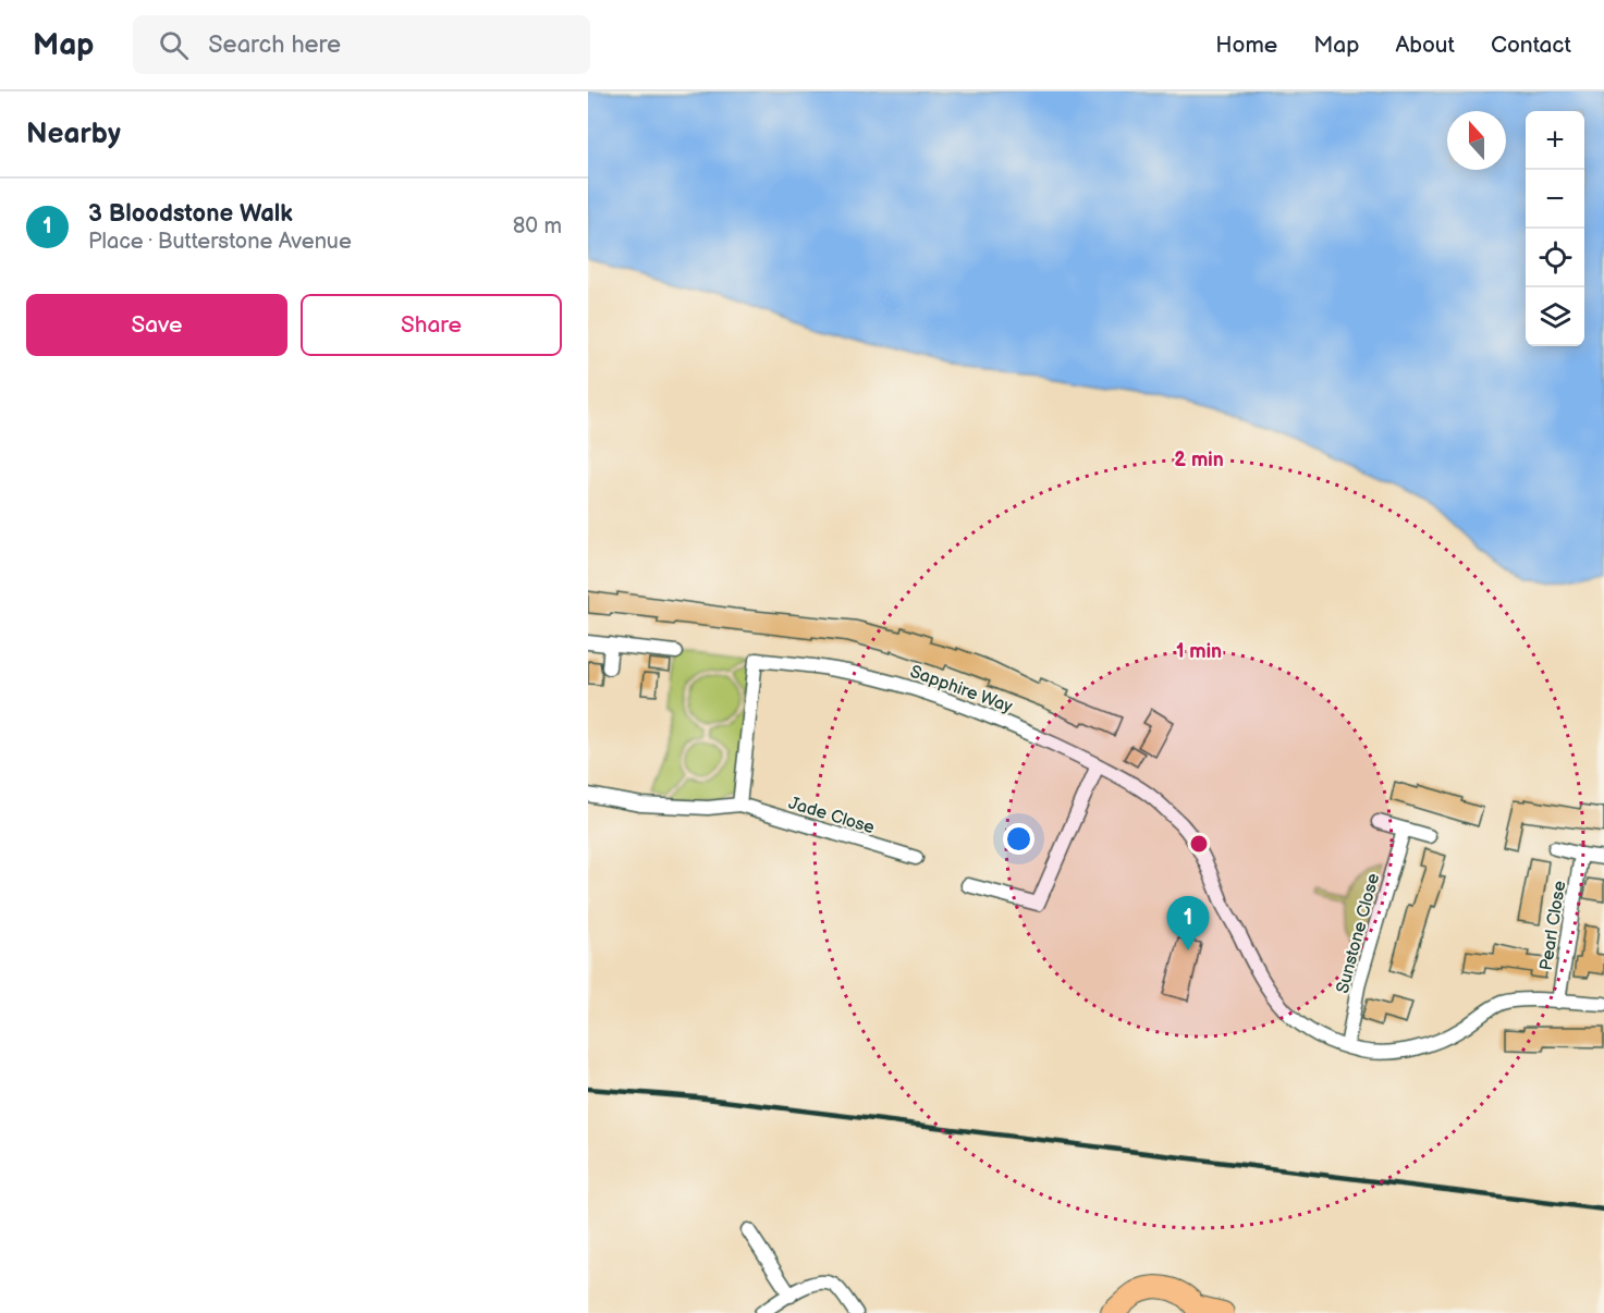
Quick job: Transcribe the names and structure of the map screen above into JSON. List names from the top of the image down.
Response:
{
  "streets": {
    "street": [
      "Sapphire Way",
      "Jade Close",
      "Pearl Close",
      "Sunstone Close"
    ]
  },
  "crossings": [
    ["Sapphire Way", "Jade Close"],
    ["Sapphire Way", "Pearl Close"],
    ["Sapphire Way", "Sunstone Close"]
  ],
  "north": "top",
  "page": {
    "header": "Map",
    "search": "Search here",
    "nav": [
      "Home",
      "Map",
      "About",
      "Contact"
    ],
    "heading": "Nearby",
    "map_buttons": ["+", "−"],
    "list": [
      {
        "mark": "1",
        "name": "3 Bloodstone Walk",
        "note": "Place · Butterstone Avenue",
        "value": "80 m"
      }
    ],
    "buttons": ["Save", "Share"],
    "pins": "1"
  },
  "rings": ["2 min", "1 min"]
}
